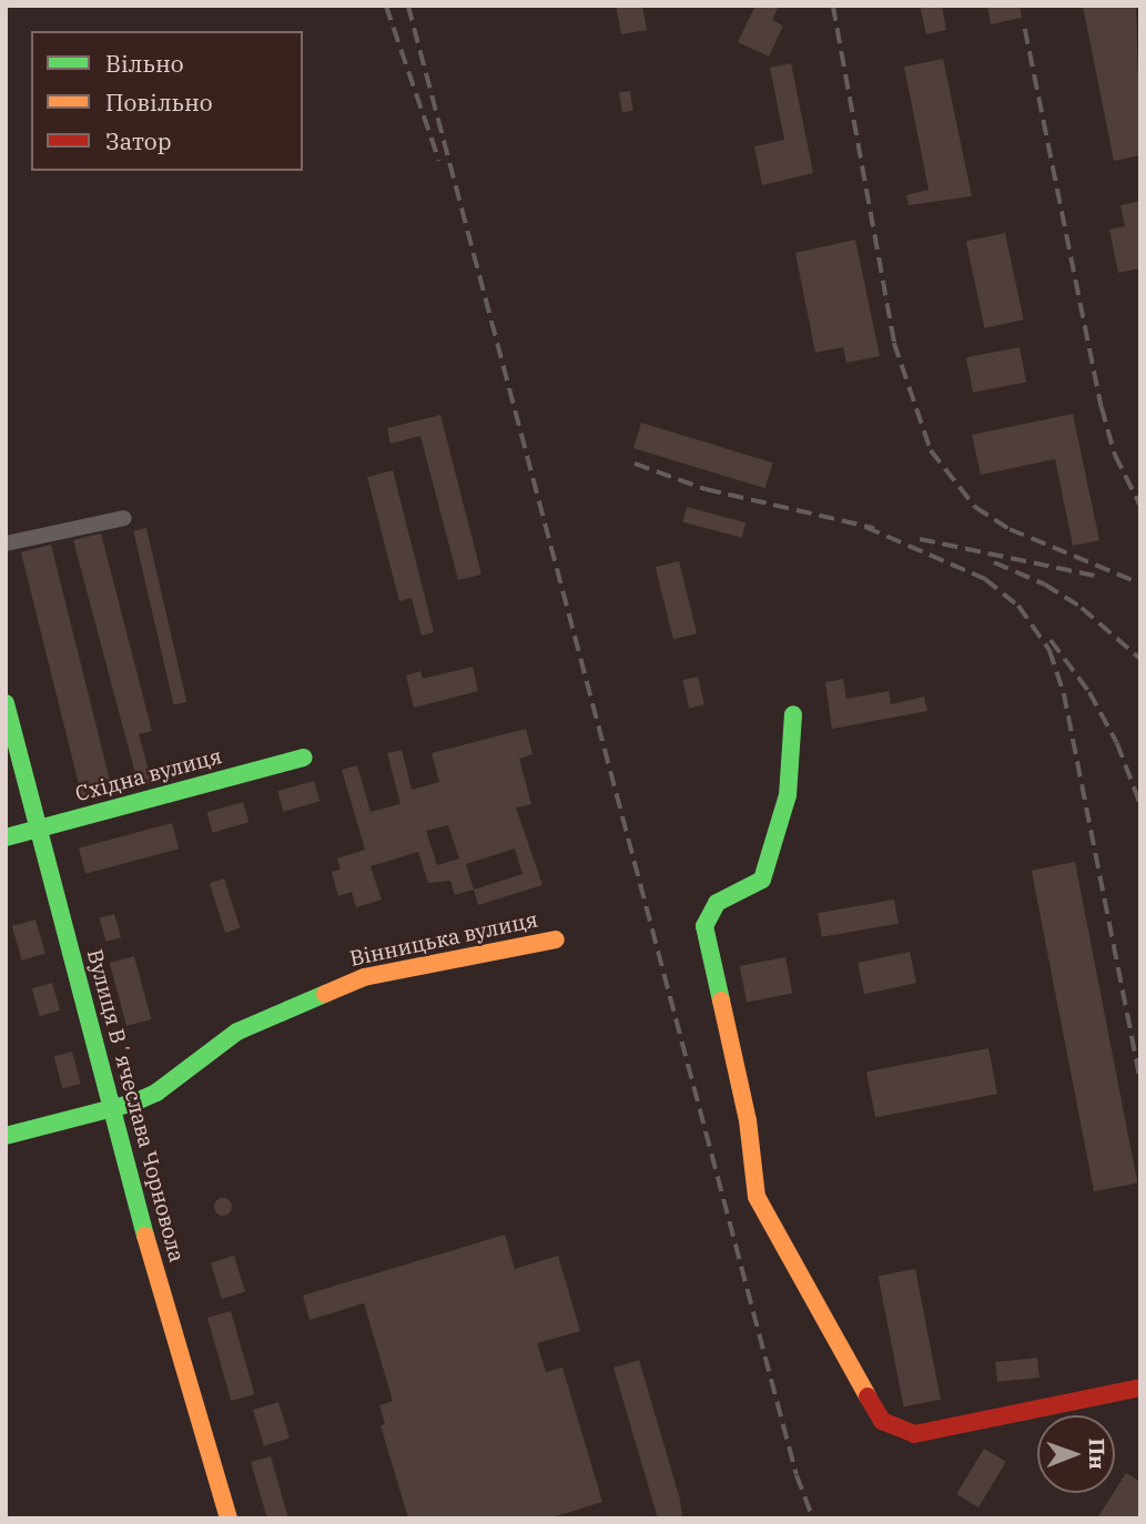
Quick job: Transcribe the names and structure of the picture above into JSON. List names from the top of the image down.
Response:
{
  "streets": {
    "street": ["Східна вулиця", "Вінницька вулиця", "Вулиця Вʼячеслава Чорновола"]
  },
  "crossings": [
    ["Східна вулиця", "Вулиця Вʼячеслава Чорновола"],
    ["Вінницька вулиця", "Вулиця Вʼячеслава Чорновола"]
  ],
  "legend": ["Вільно", "Повільно", "Затор"],
  "north": "right"
}
